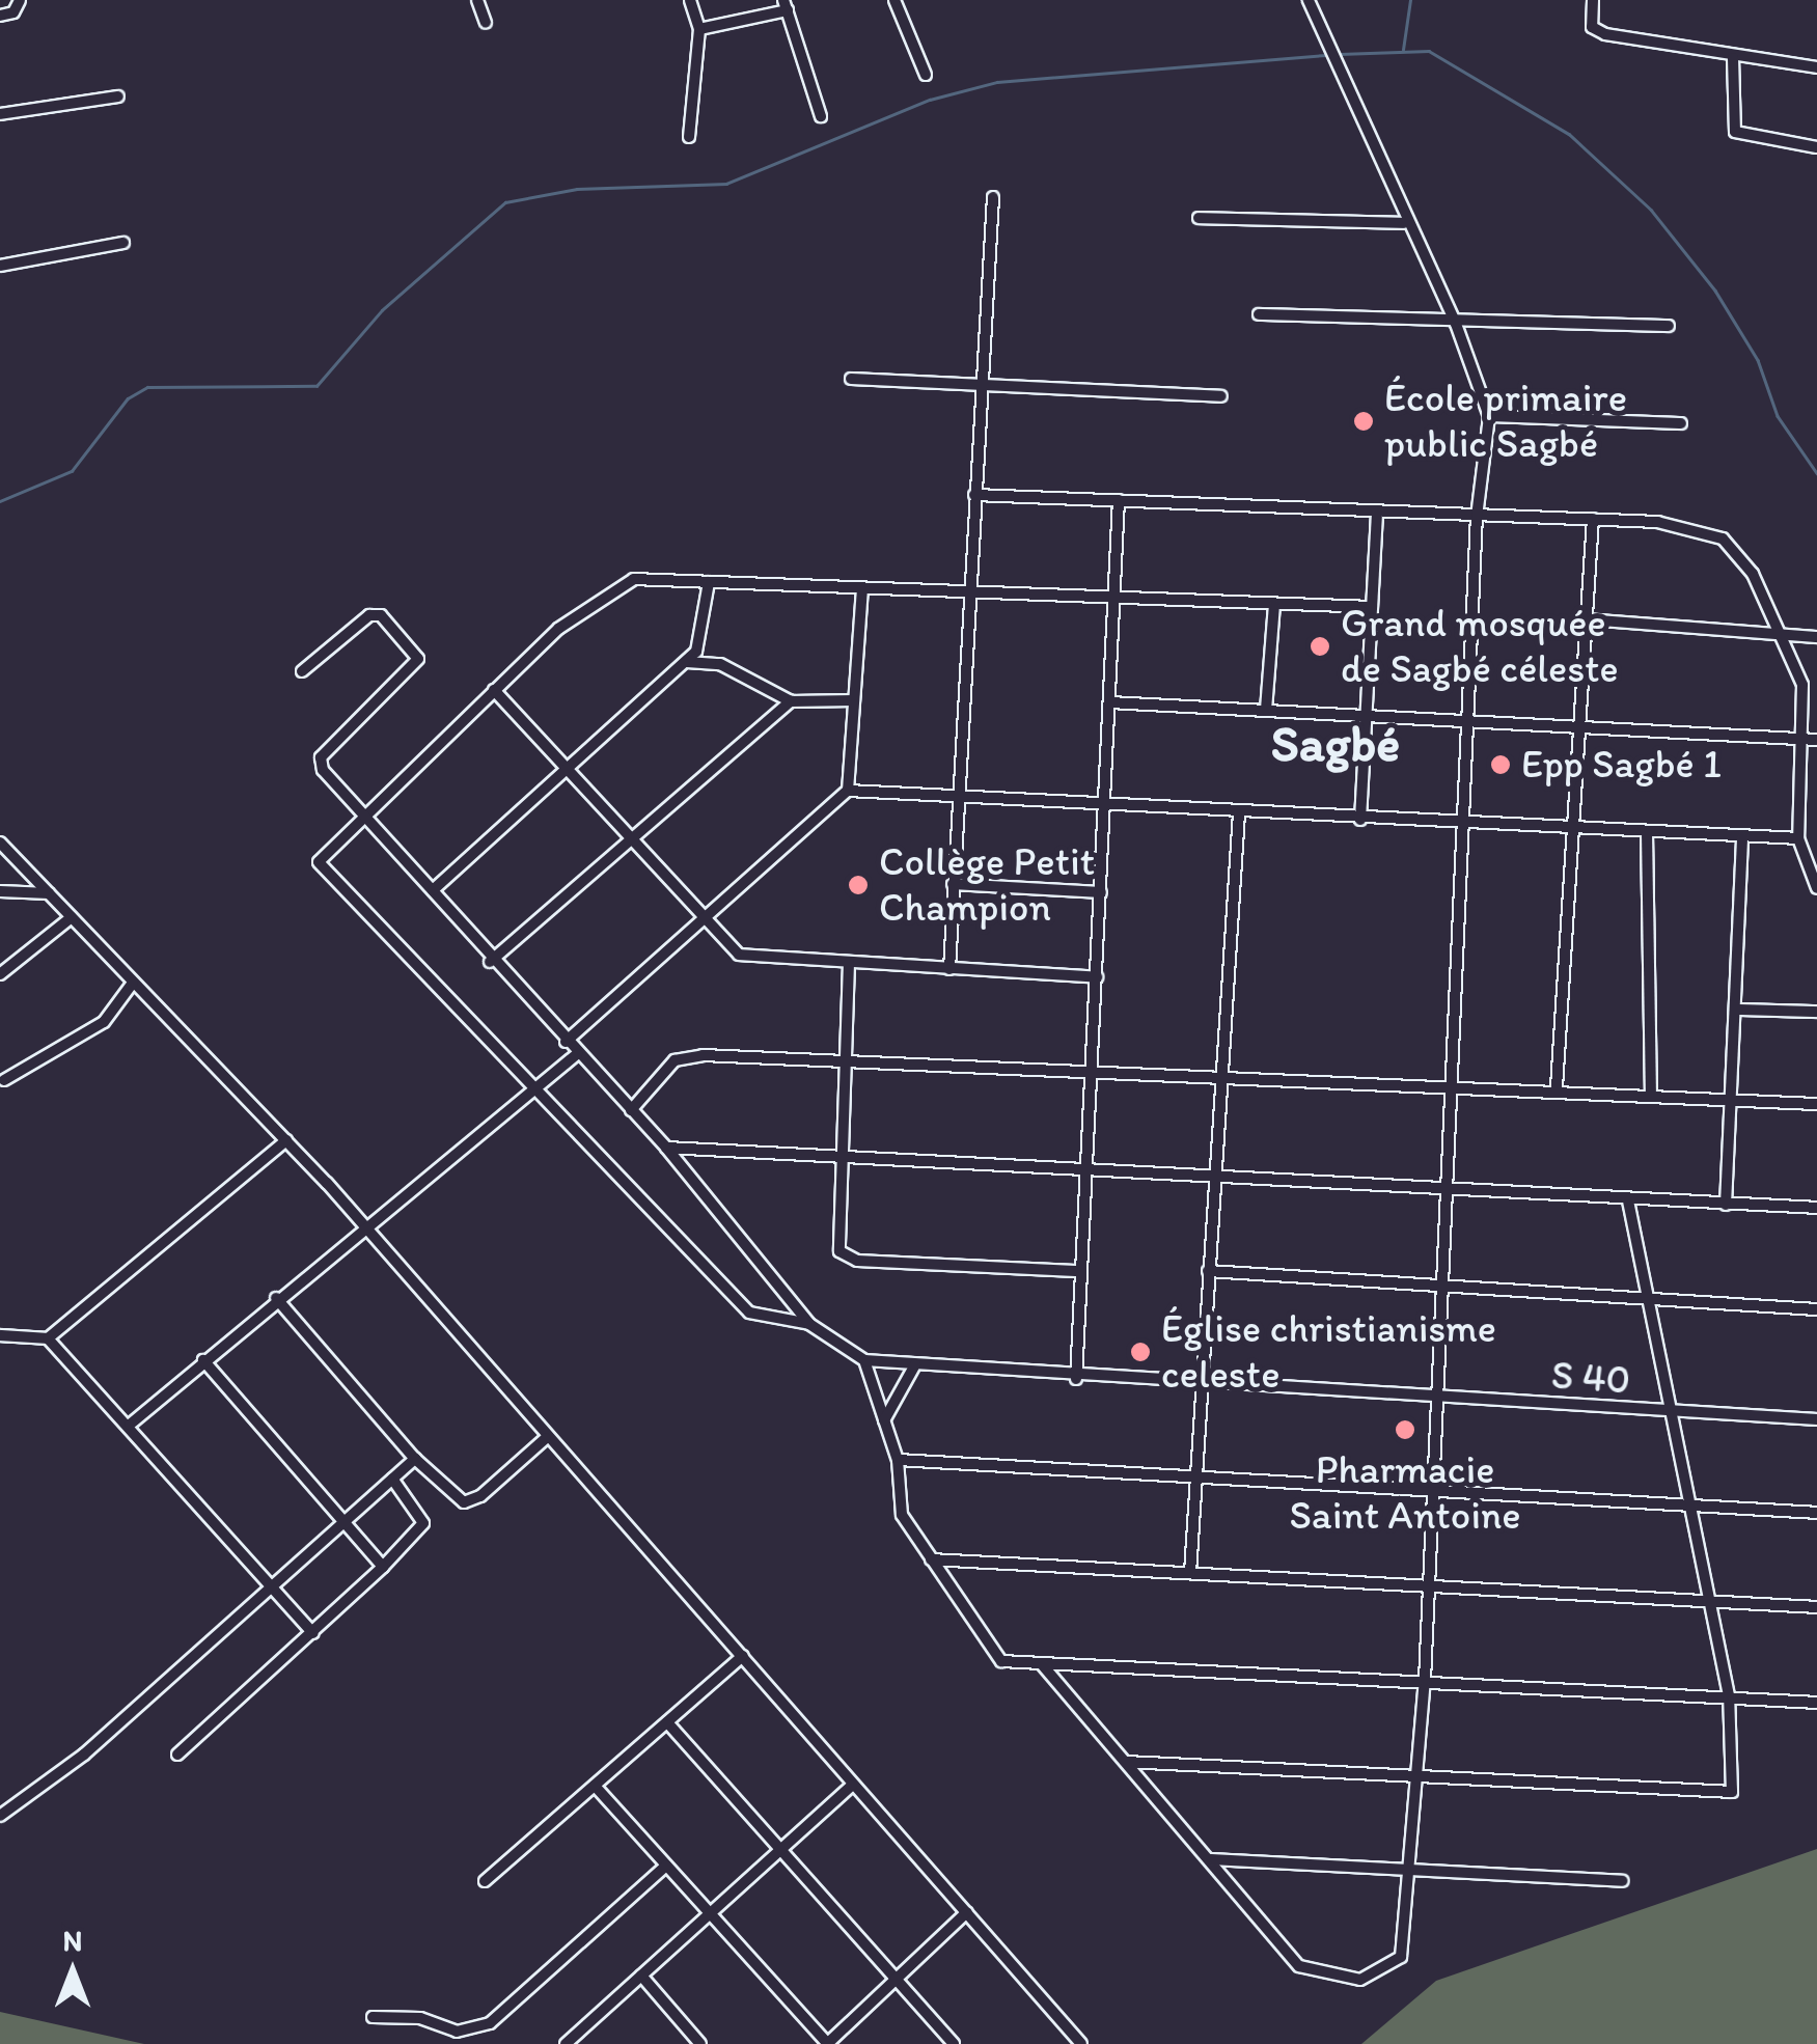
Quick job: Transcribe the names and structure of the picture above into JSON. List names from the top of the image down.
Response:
{
  "streets": {
    "street": ["S 40"]
  },
  "districts": ["Sagbé"],
  "places": [
    "École primaire public Sagbé",
    "Grand mosquée de Sagbé céleste",
    "Epp Sagbé 1",
    "Collège Petit Champion",
    "Église christianisme celeste",
    "Pharmacie Saint Antoine"
  ],
  "north": "top"
}
